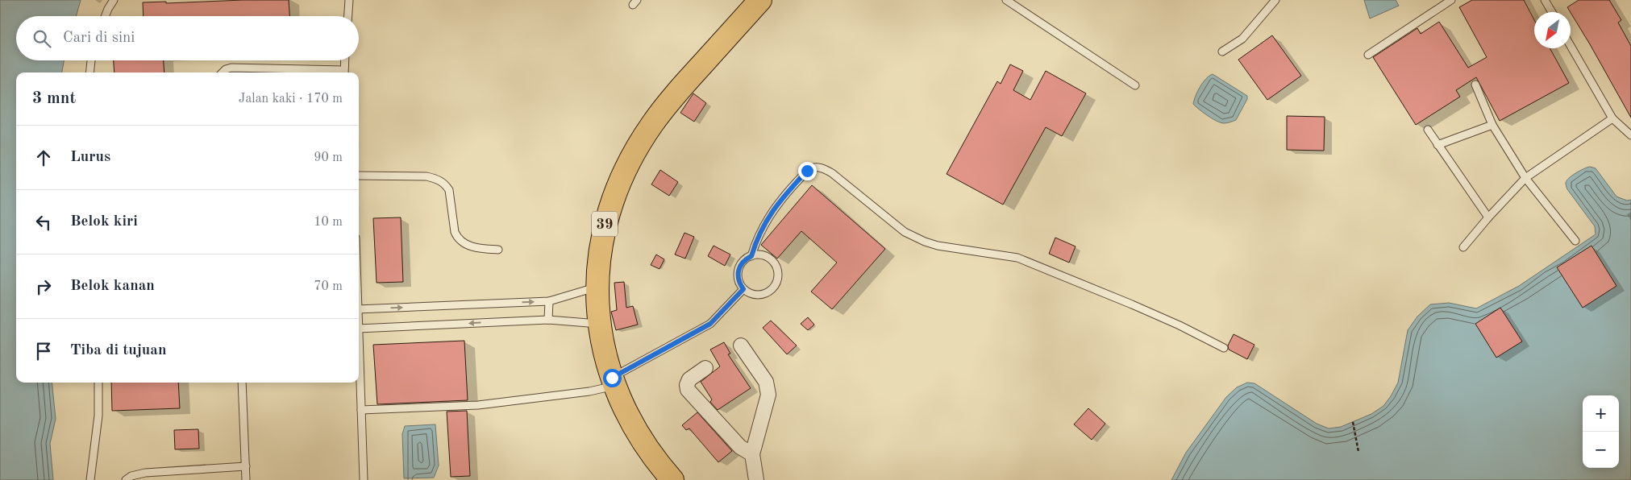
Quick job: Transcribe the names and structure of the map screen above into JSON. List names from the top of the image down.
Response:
{
  "streets": {
    "highway": ["39"]
  },
  "north": "bottom left",
  "page": {
    "search": "Cari di sini",
    "heading": ["3 mnt", "Jalan kaki · 170 m"],
    "list": [
      ["Lurus", "90 m"],
      ["Belok kiri", "10 m"],
      ["Belok kanan", "70 m"],
      "Tiba di tujuan"
    ],
    "map_buttons": ["+", "−"]
  }
}
